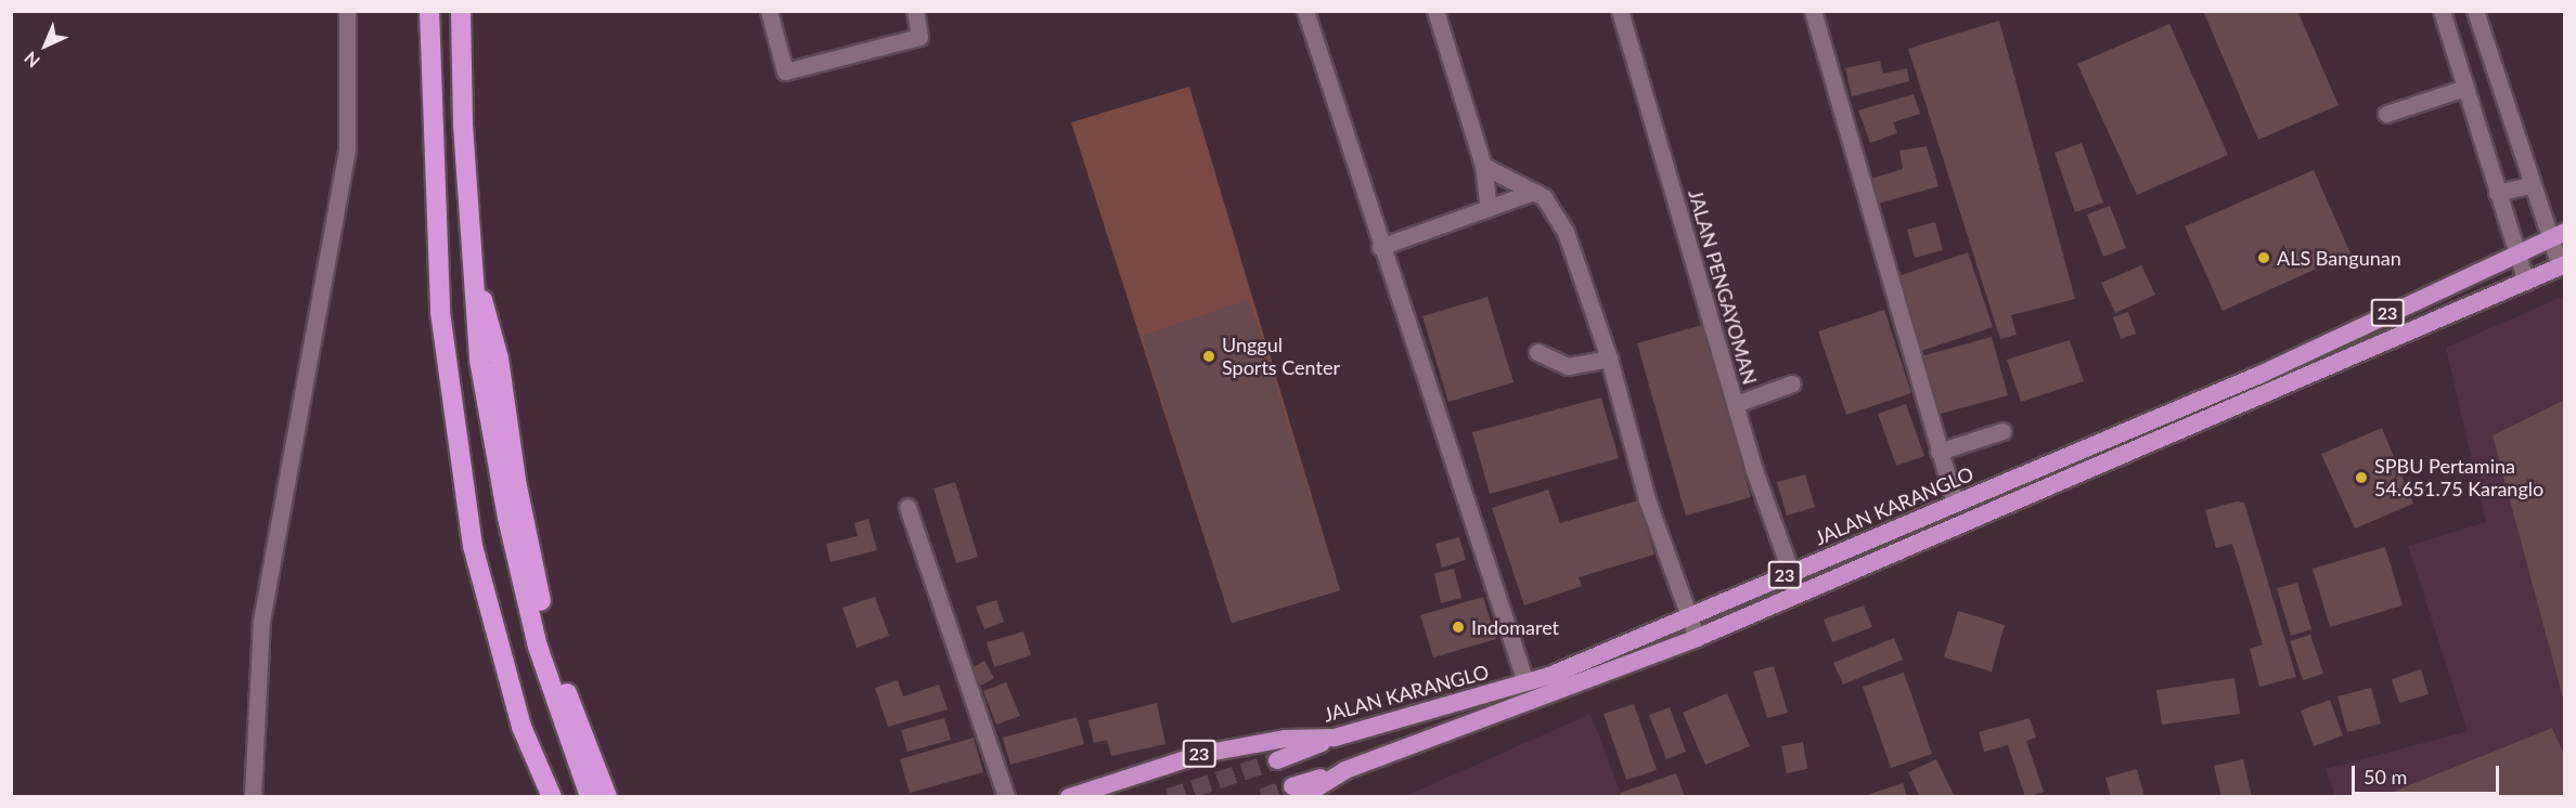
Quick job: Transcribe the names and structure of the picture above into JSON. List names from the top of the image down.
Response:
{
  "streets": {
    "highway": ["23", "JALAN KARANGLO"],
    "street": ["JALAN PENGAYOMAN"]
  },
  "crossings": [
    ["JALAN PENGAYOMAN", "JALAN KARANGLO"],
    ["23", "JALAN KARANGLO"]
  ],
  "places": [
    "ALS Bangunan",
    "Unggul Sports Center",
    "SPBU Pertamina 54.651.75 Karanglo",
    "Indomaret"
  ],
  "scale_bar": "50 m",
  "north": "bottom left"
}
